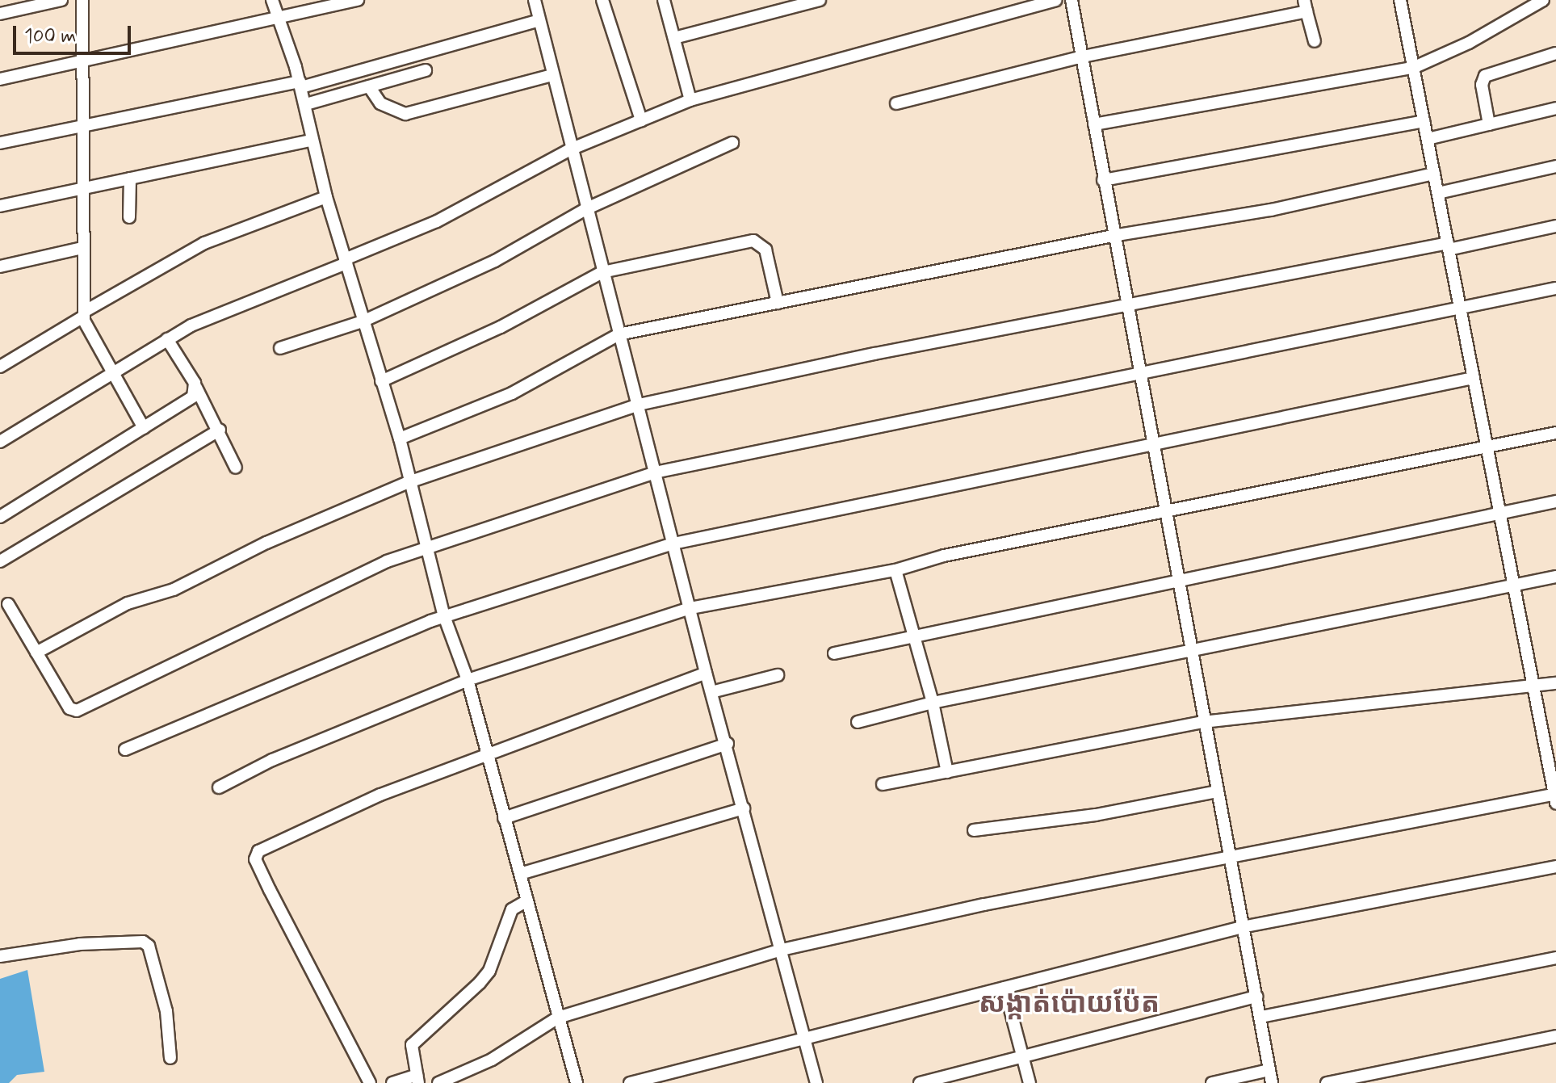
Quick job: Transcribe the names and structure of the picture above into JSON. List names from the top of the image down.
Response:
{
  "districts": ["សង្កាត់ប៉ោយប៉ែត"],
  "scale_bar": "100 m"
}
